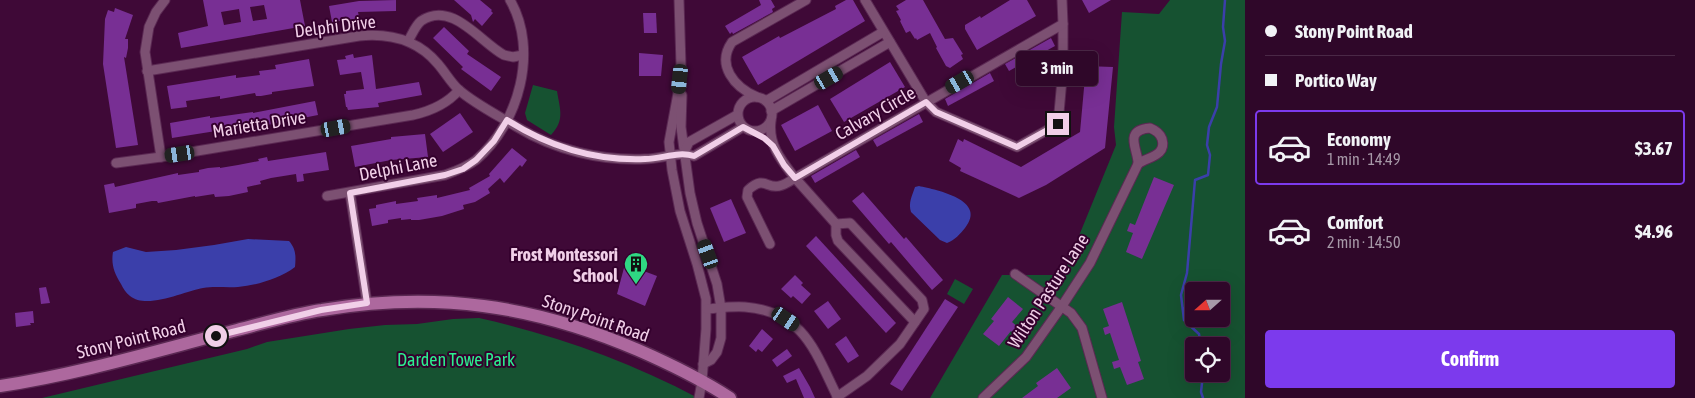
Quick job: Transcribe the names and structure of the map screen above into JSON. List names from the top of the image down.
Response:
{
  "streets": {
    "main road": ["Stony Point Road"],
    "street": [
      "Delphi Drive",
      "Calvary Circle",
      "Marietta Drive",
      "Delphi Lane",
      "Wilton Pasture Lane"
    ]
  },
  "crossings": [
    ["Delphi Drive", "Marietta Drive"],
    ["Delphi Drive", "Delphi Lane"]
  ],
  "parks": ["Darden Towe Park"],
  "places": {
    "building": ["Frost Montessori School"]
  },
  "north": "left",
  "page": {
    "banner": ["Stony Point Road", "Portico Way"],
    "bubble": "3 min",
    "list": [
      {
        "name": "Economy",
        "note": "1 min · 14:49",
        "value": "$3.67"
      },
      {
        "name": "Comfort",
        "note": "2 min · 14:50",
        "value": "$4.96"
      }
    ],
    "buttons": "Confirm"
  }
}
